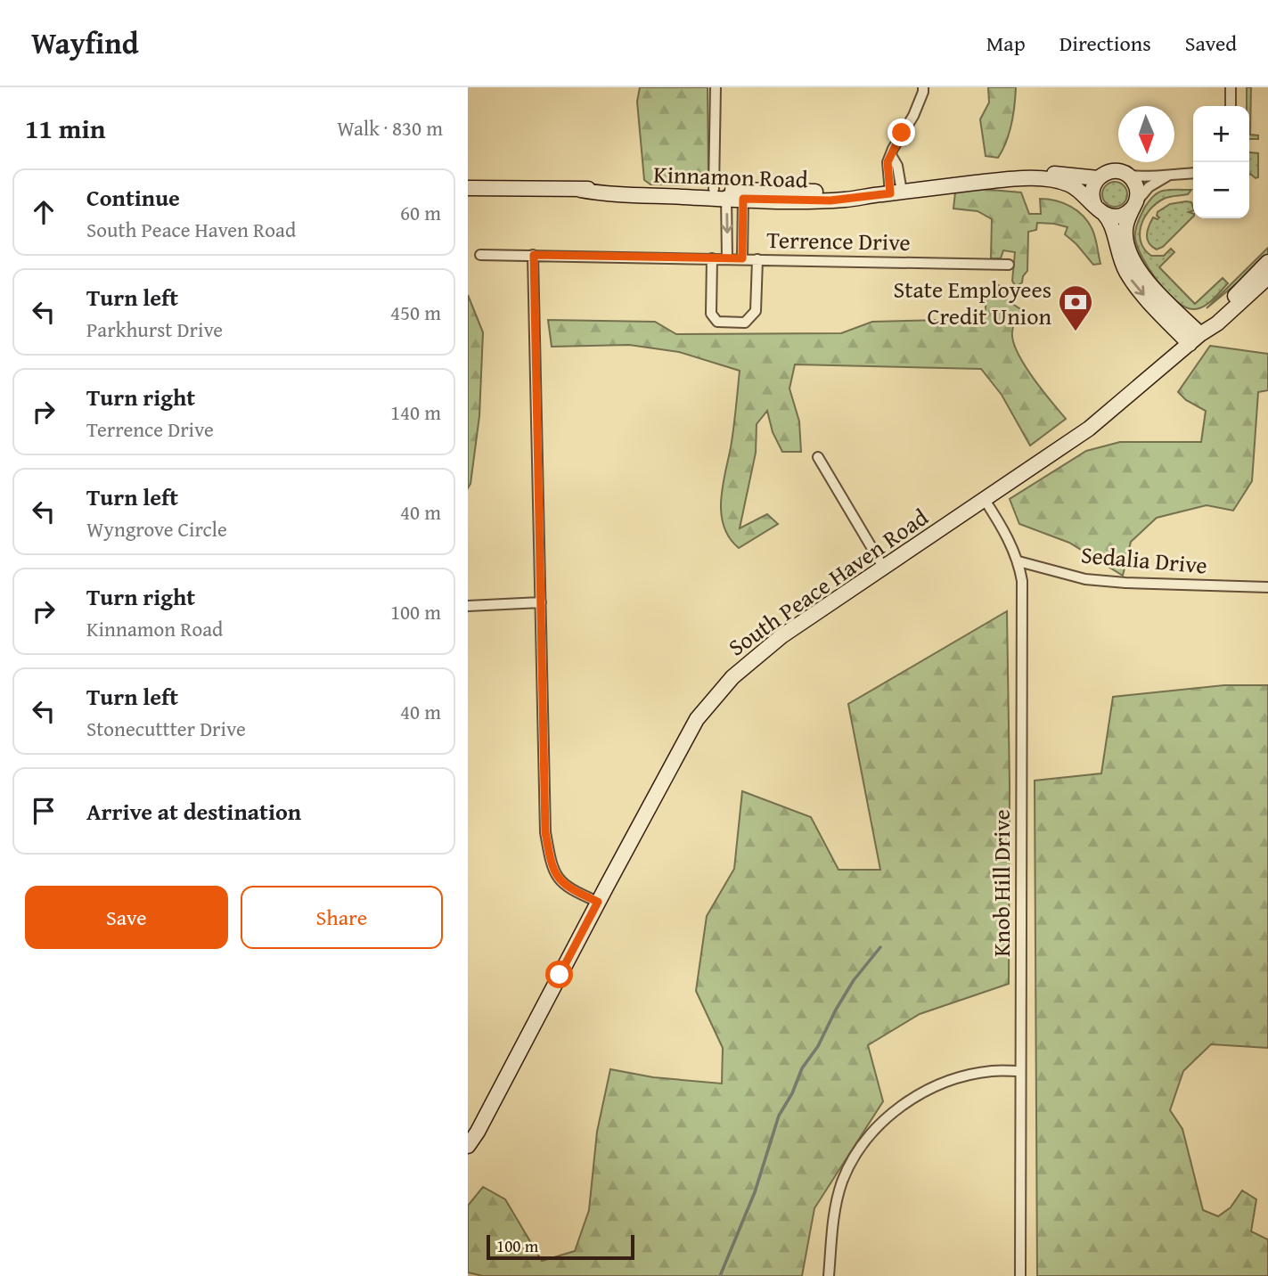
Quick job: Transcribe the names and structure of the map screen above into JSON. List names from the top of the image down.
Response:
{
  "streets": {
    "main road": ["Kinnamon Road", "South Peace Haven Road"],
    "street": ["Terrence Drive", "Sedalia Drive", "Knob Hill Drive"]
  },
  "crossings": [
    ["Kinnamon Road", "South Peace Haven Road"],
    ["Sedalia Drive", "Knob Hill Drive"],
    ["South Peace Haven Road", "Knob Hill Drive"]
  ],
  "places": {
    "bank": ["State Employees Credit Union"]
  },
  "scale_bar": "100 m",
  "north": "bottom",
  "page": {
    "header": "Wayfind",
    "nav": ["Map", "Directions", "Saved"],
    "heading": ["11 min", "Walk · 830 m"],
    "map_buttons": ["+", "−"],
    "list": [
      ["Continue", "South Peace Haven Road", "60 m"],
      ["Turn left", "Parkhurst Drive", "450 m"],
      ["Turn right", "Terrence Drive", "140 m"],
      ["Turn left", "Wyngrove Circle", "40 m"],
      ["Turn right", "Kinnamon Road", "100 m"],
      ["Turn left", "Stonecuttter Drive", "40 m"],
      "Arrive at destination"
    ],
    "buttons": ["Save", "Share"],
    "scale": "100 m"
  }
}
